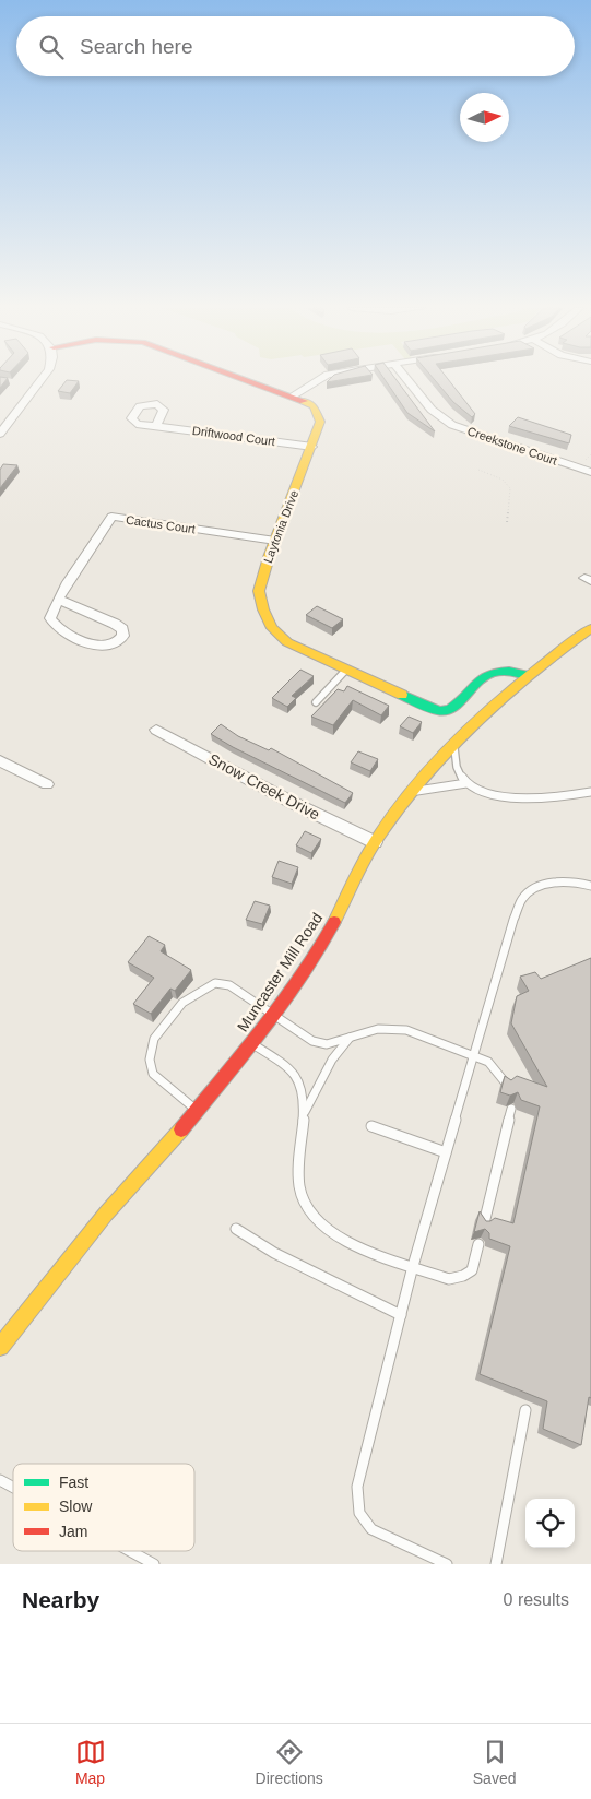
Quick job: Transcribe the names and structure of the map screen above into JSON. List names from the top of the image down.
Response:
{
  "streets": {
    "street": [
      "Driftwood Court",
      "Creekstone Court",
      "Cactus Court",
      "Laytonia Drive",
      "Snow Creek Drive",
      "Muncaster Mill Road"
    ]
  },
  "crossings": [
    ["Driftwood Court", "Laytonia Drive"],
    ["Cactus Court", "Laytonia Drive"],
    ["Laytonia Drive", "Muncaster Mill Road"],
    ["Snow Creek Drive", "Muncaster Mill Road"]
  ],
  "legend": ["Fast", "Slow", "Jam"],
  "north": "right",
  "page": {
    "search": "Search here",
    "heading": ["Nearby", "0 results"],
    "nav": ["Map", "Directions", "Saved"]
  }
}
